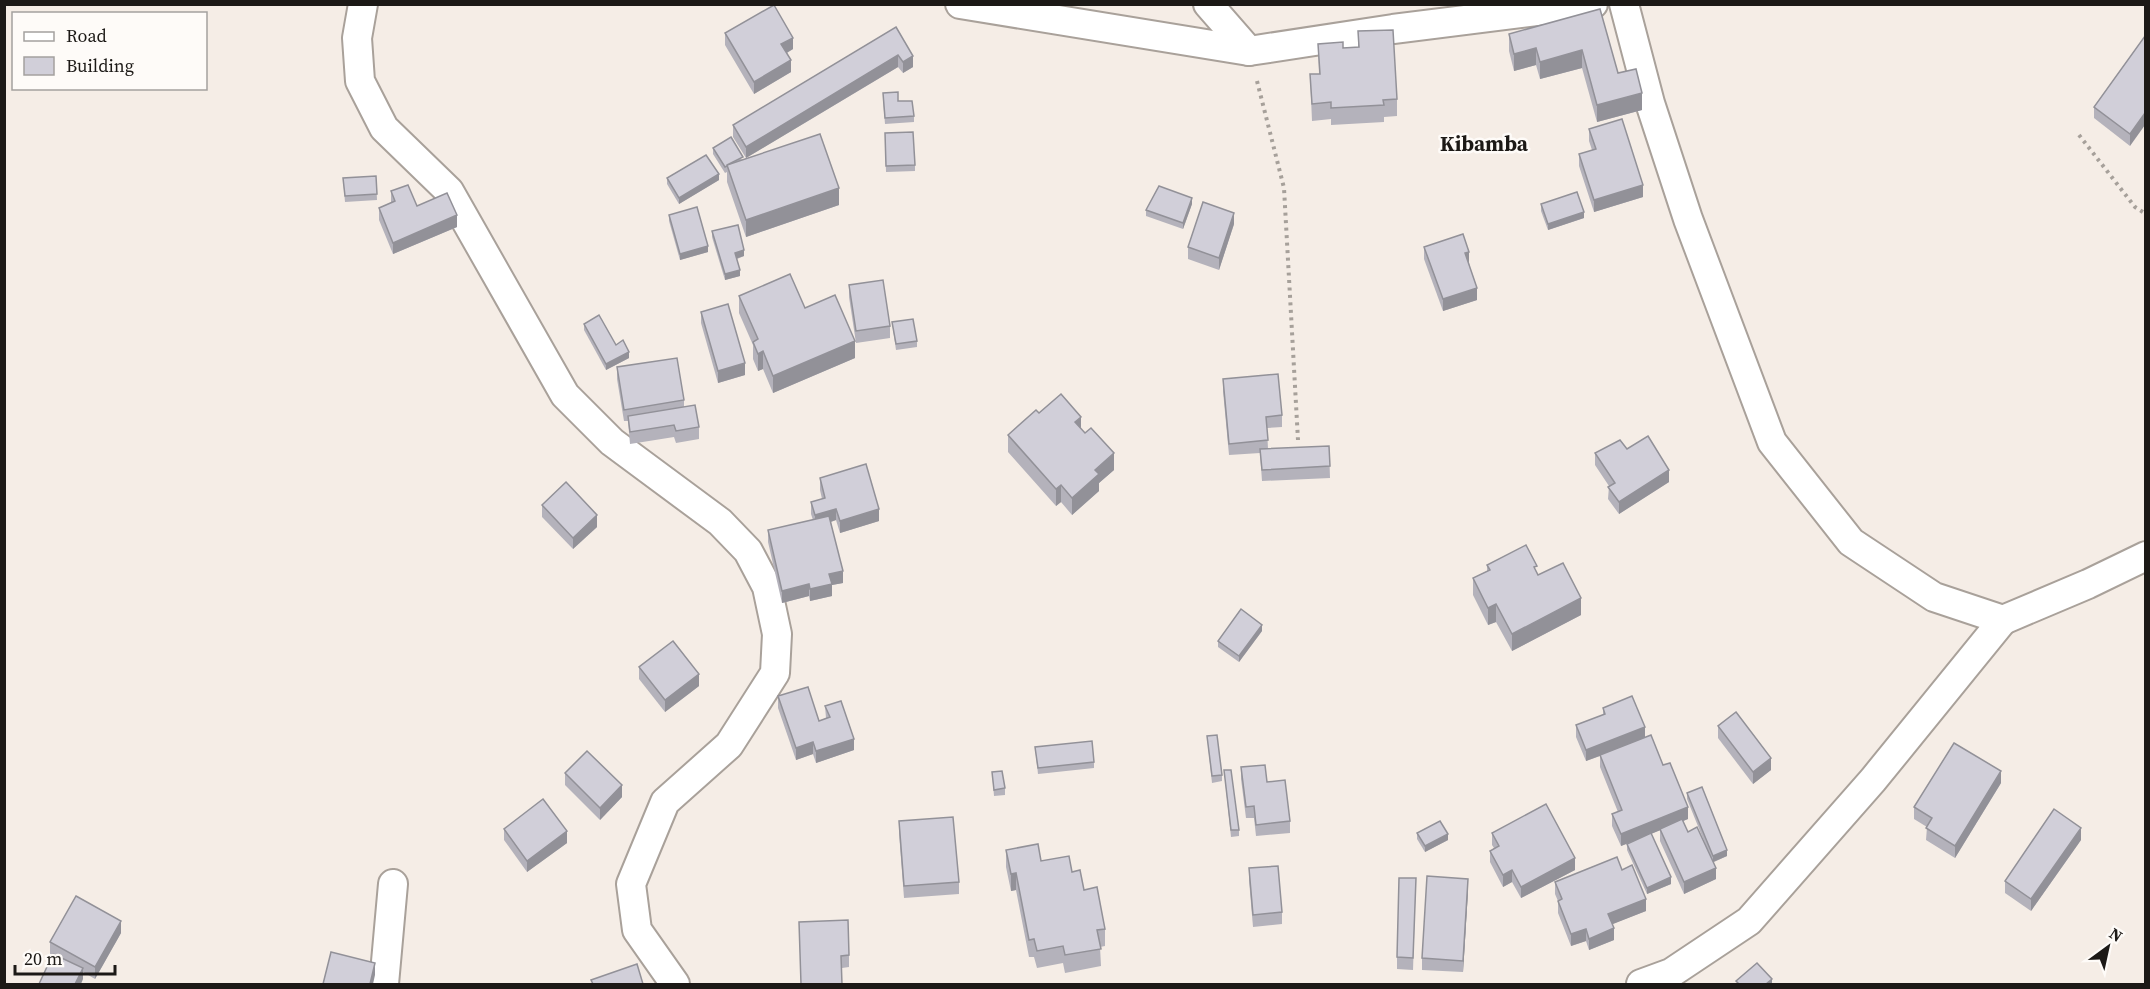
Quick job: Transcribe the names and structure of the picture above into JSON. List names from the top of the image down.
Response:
{
  "districts": ["Kibamba"],
  "legend": ["Road", "Building"],
  "scale_bar": "20 m",
  "north": "top right"
}
